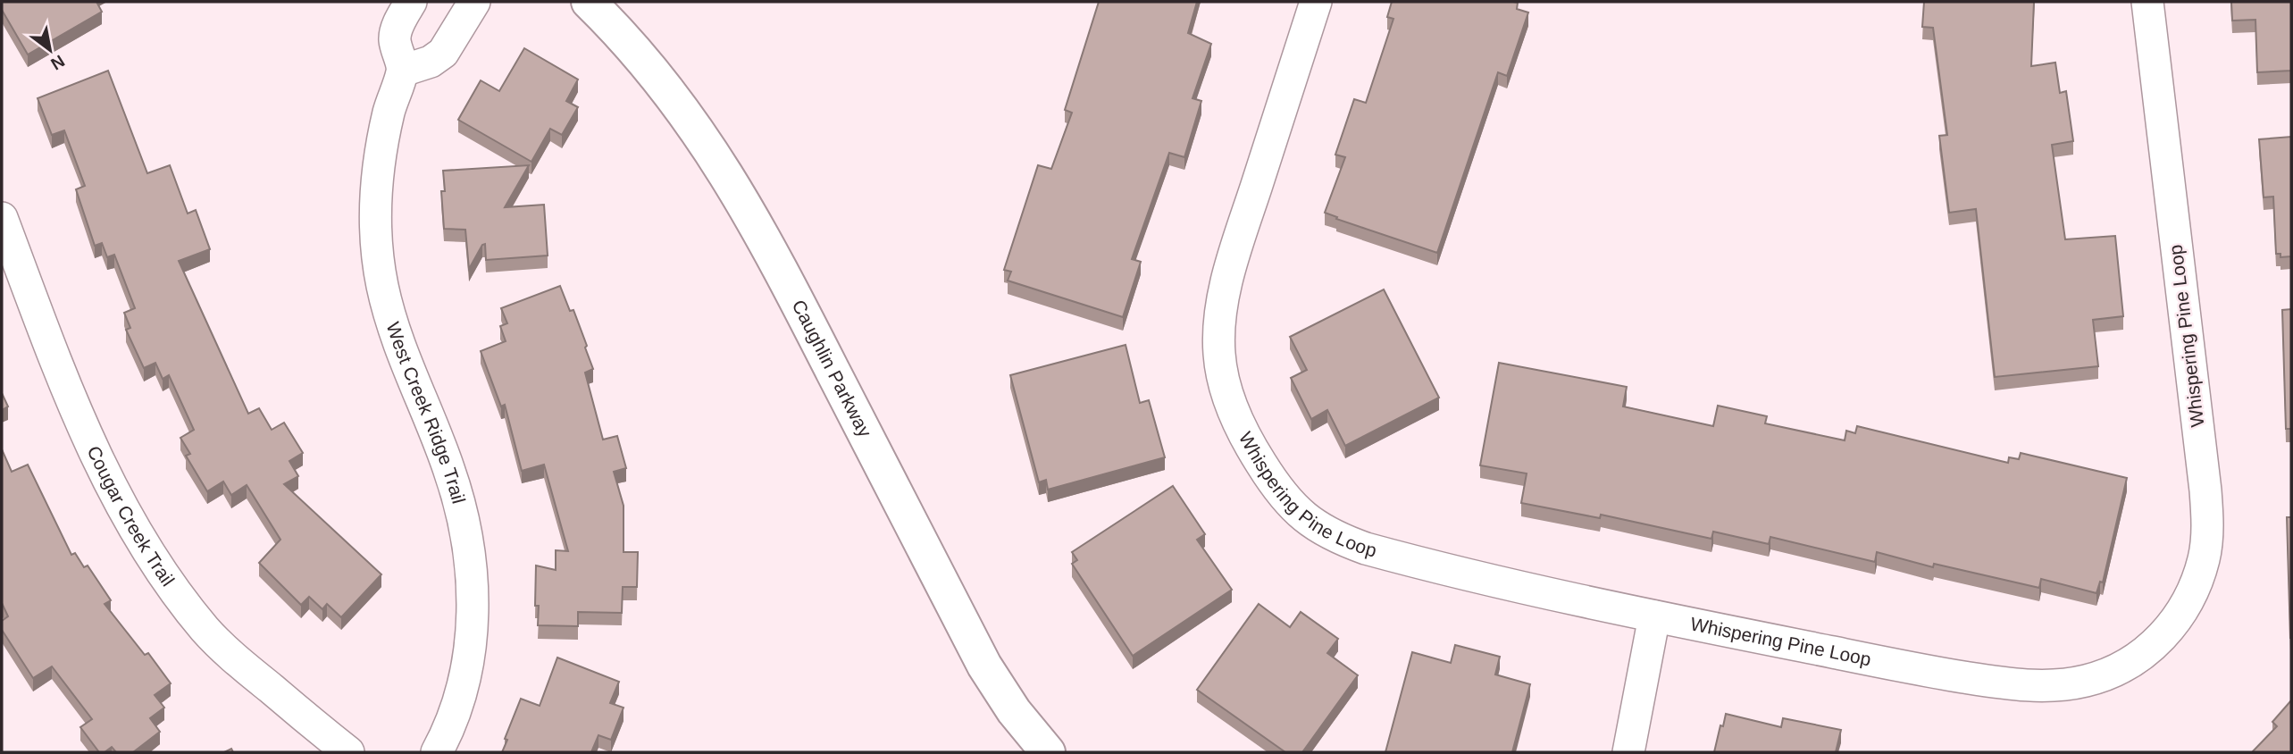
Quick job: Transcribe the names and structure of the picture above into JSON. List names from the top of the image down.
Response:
{
  "streets": {
    "street": [
      "Whispering Pine Loop",
      "Caughlin Parkway",
      "West Creek Ridge Trail",
      "Cougar Creek Trail"
    ]
  },
  "north": "bottom right"
}
